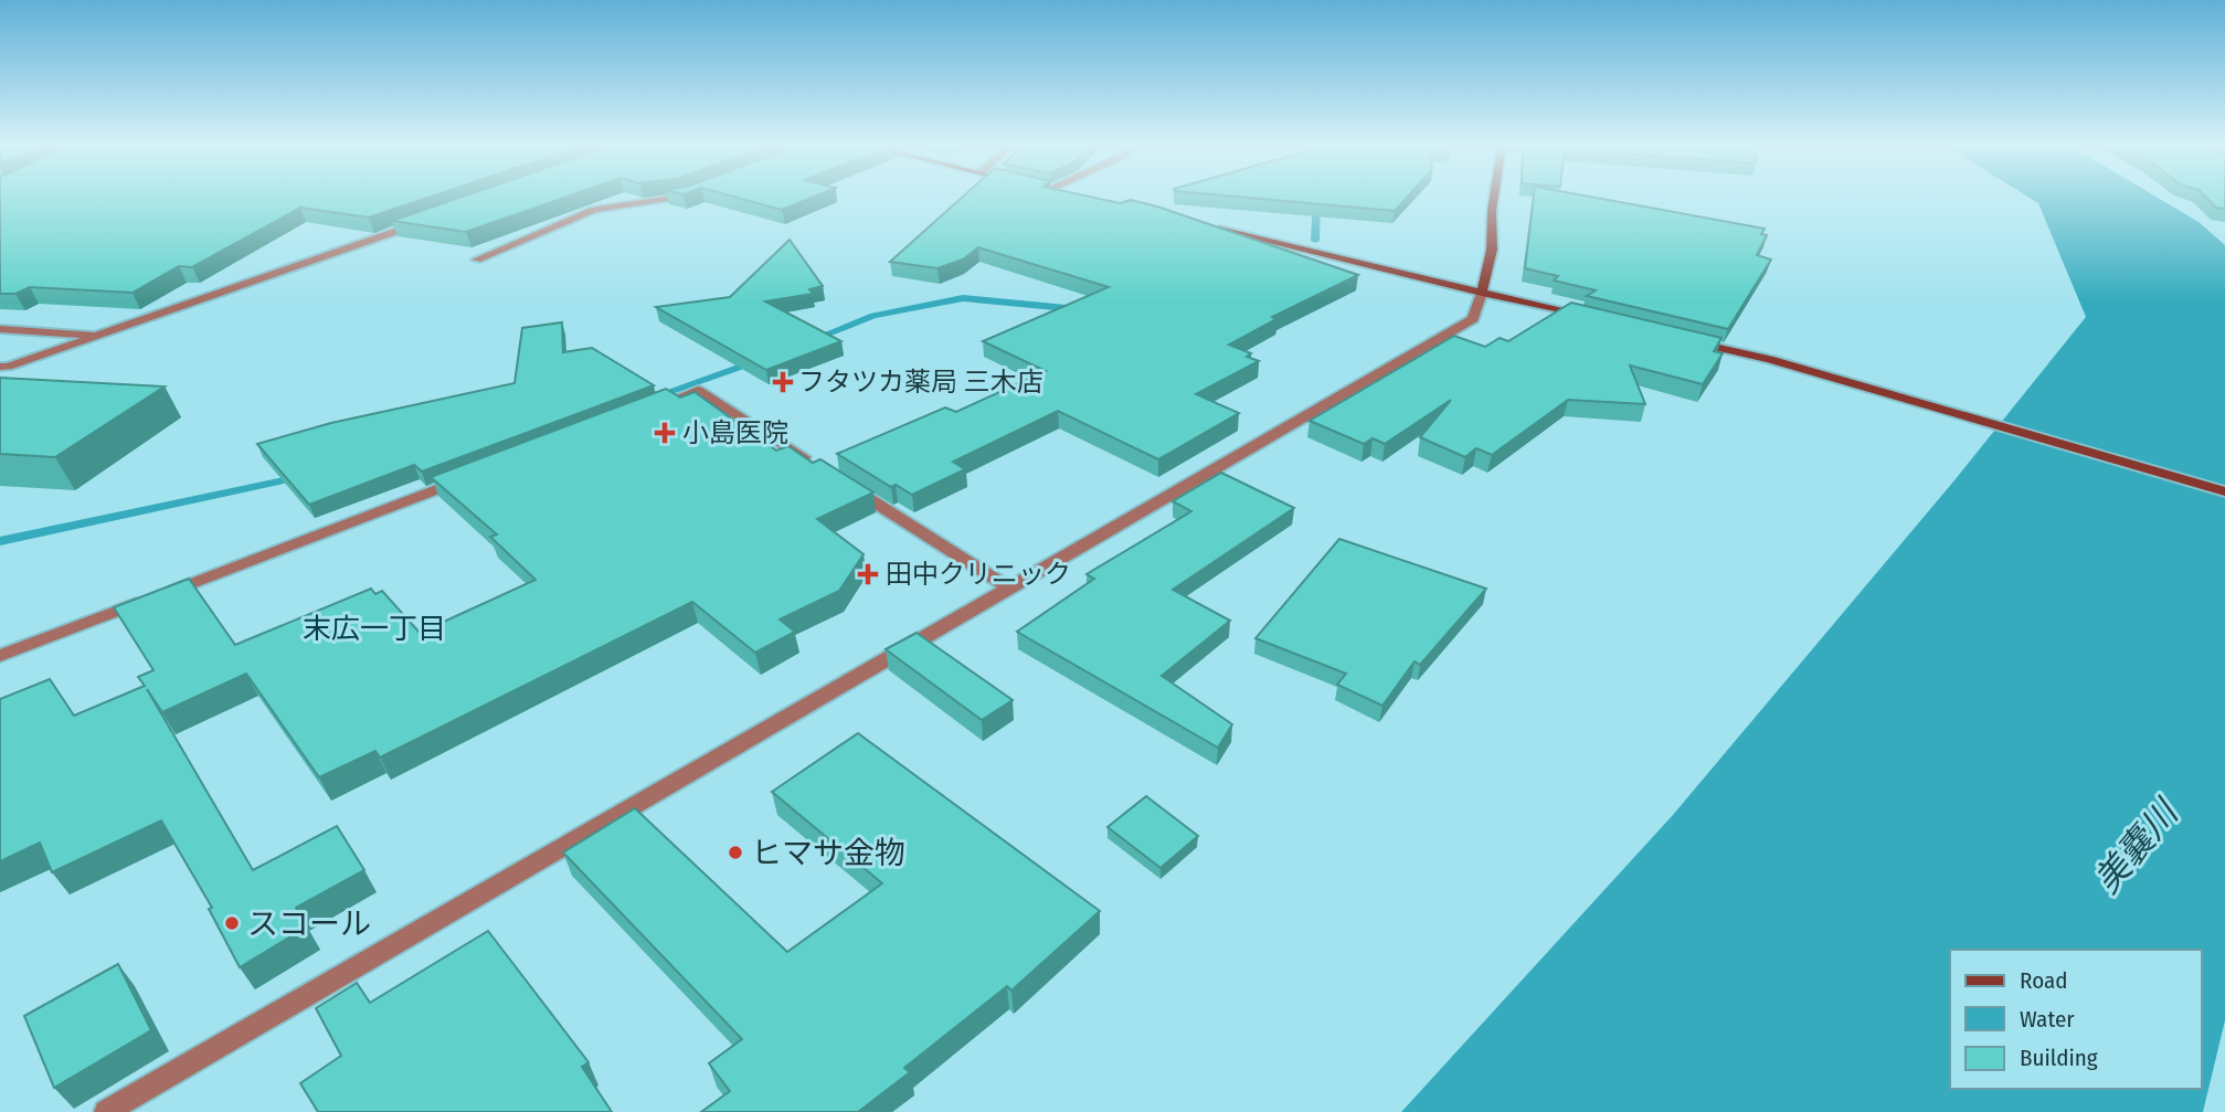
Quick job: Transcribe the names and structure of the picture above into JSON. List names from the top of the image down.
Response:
{
  "districts": ["末広一丁目"],
  "water": ["美嚢川"],
  "places": {
    "health": ["フタツカ薬局 三木店", "小島医院", "田中クリニック"],
    "other": ["ヒマサ金物", "スコール"]
  },
  "legend": ["Road", "Water", "Building"]
}
